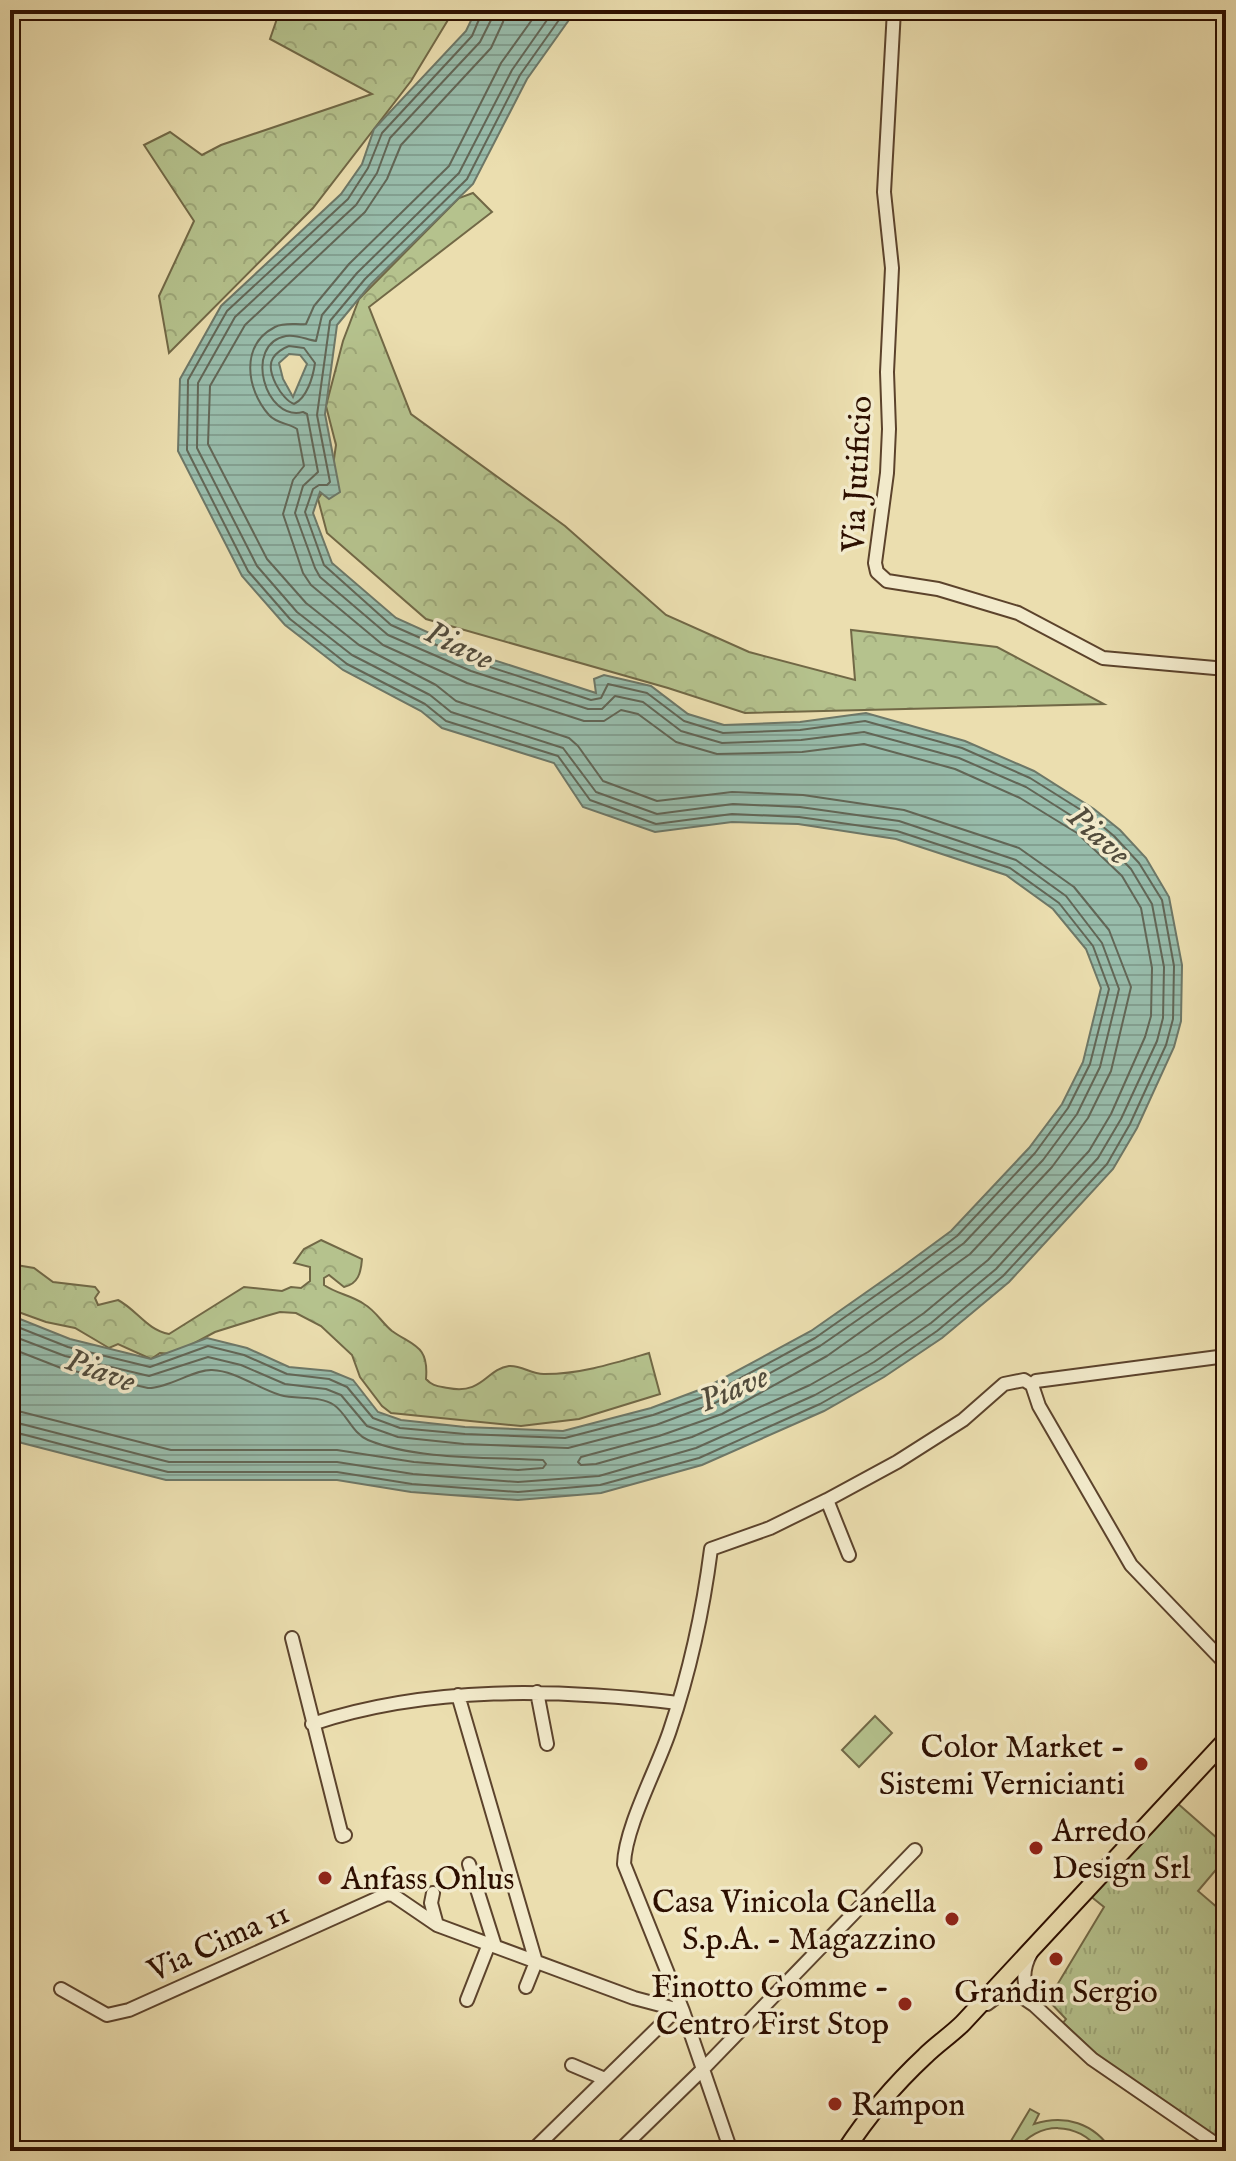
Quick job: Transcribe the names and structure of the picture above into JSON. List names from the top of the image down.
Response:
{
  "streets": {
    "street": ["Via Jutificio", "Via Cima 11"]
  },
  "water": ["Piave"],
  "places": [
    "Color Market - Sistemi Vernicianti",
    "Arredo Design Srl",
    "Anfass Onlus",
    "Casa Vinicola Canella S.p.A. - Magazzino",
    "Grandin Sergio",
    "Finotto Gomme - Centro First Stop",
    "Rampon"
  ]
}
